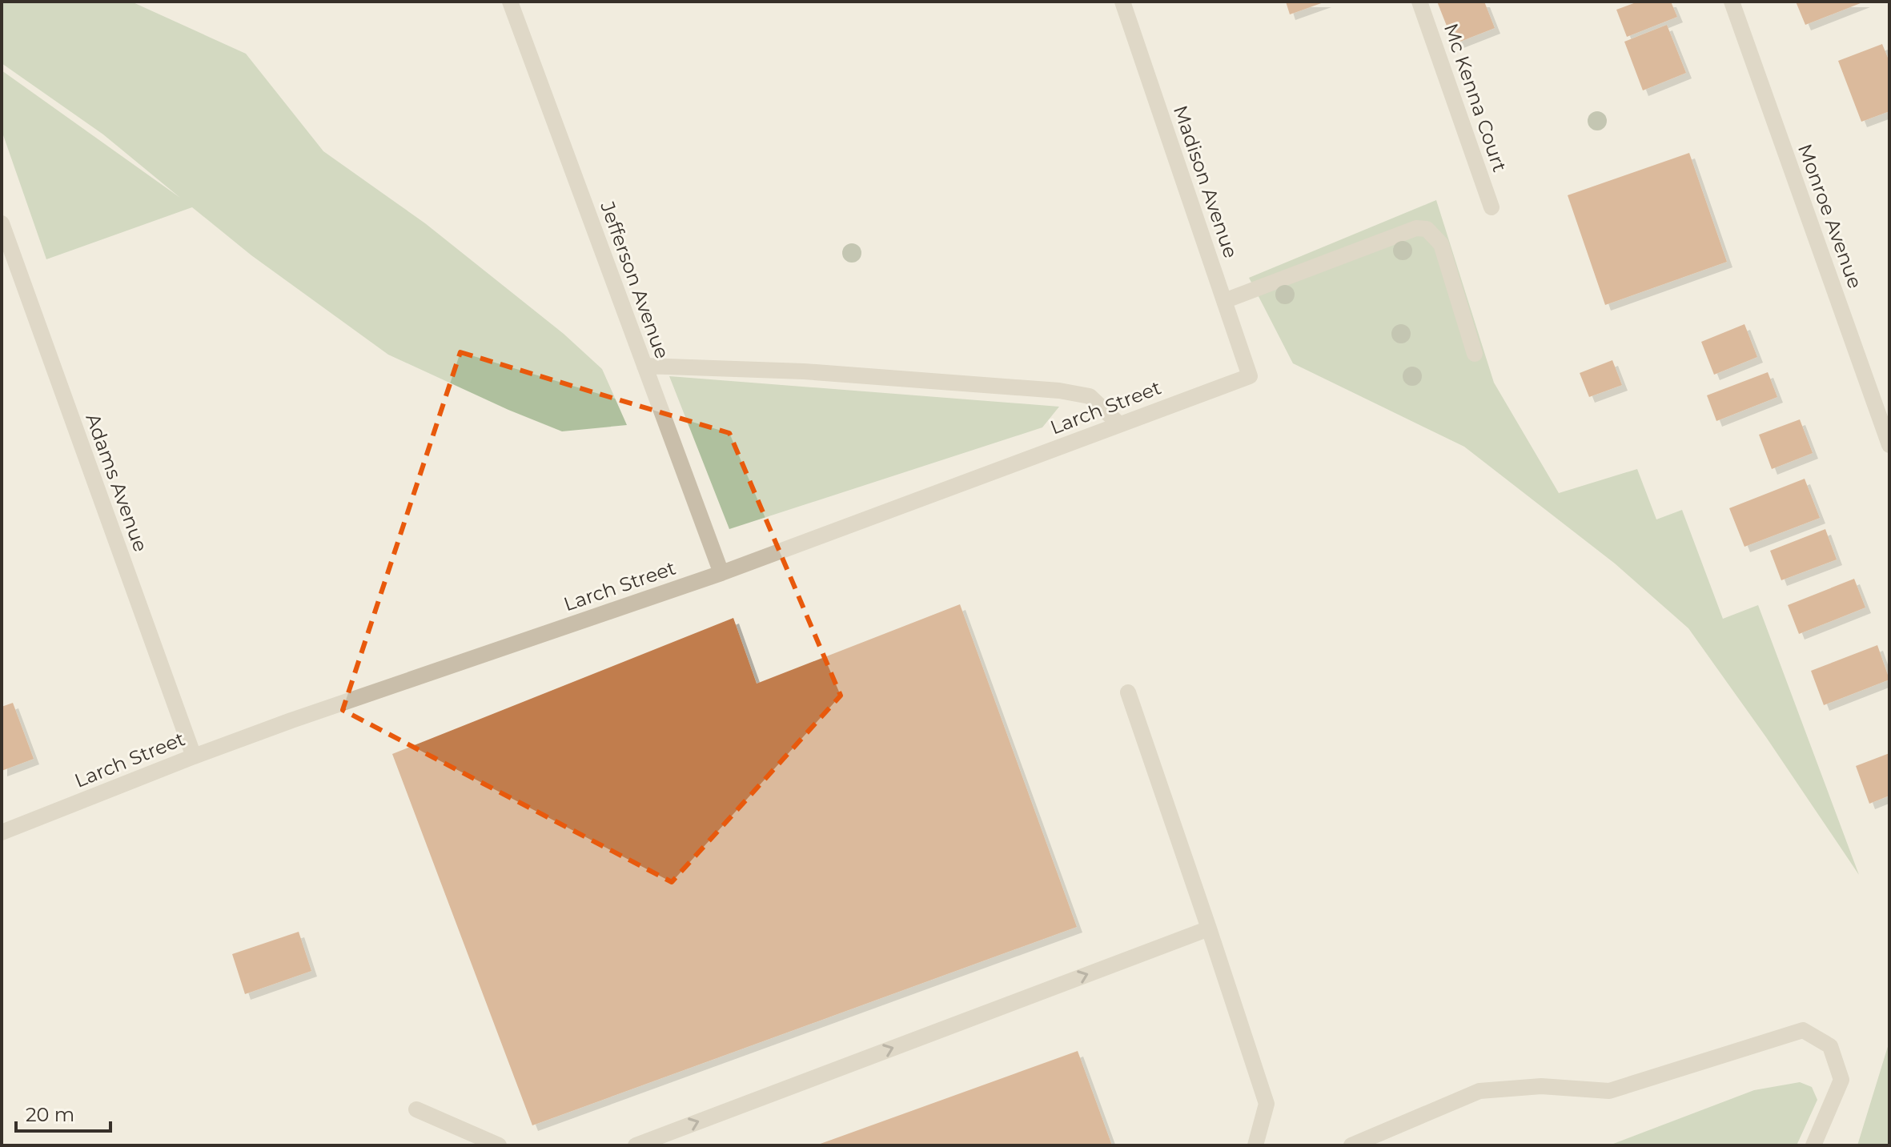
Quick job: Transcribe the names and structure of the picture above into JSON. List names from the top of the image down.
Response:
{
  "streets": {
    "street": [
      "Mc Kenna Court",
      "Madison Avenue",
      "Monroe Avenue",
      "Jefferson Avenue",
      "Larch Street",
      "Adams Avenue"
    ]
  },
  "crossings": [
    ["Madison Avenue", "Larch Street"],
    ["Jefferson Avenue", "Larch Street"],
    ["Larch Street", "Adams Avenue"]
  ],
  "scale_bar": "20 m"
}
